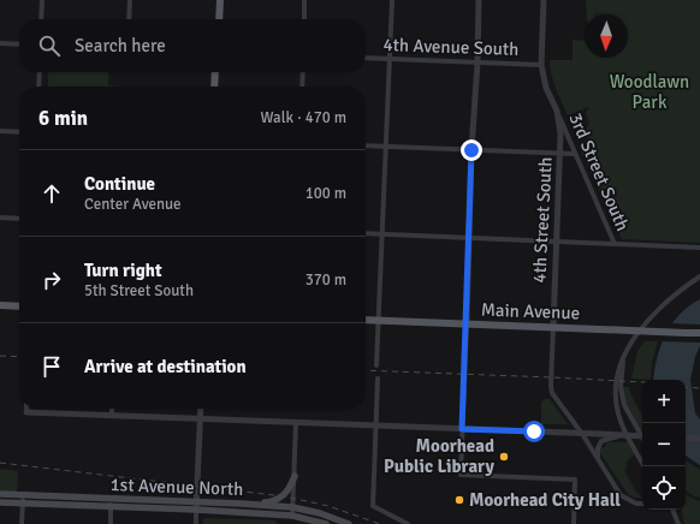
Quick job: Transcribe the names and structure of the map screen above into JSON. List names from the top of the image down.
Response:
{
  "streets": {
    "main road": ["Main Avenue", "1st Avenue North"],
    "street": ["4th Avenue South", "3rd Street South", "4th Street South"]
  },
  "crossings": [
    ["4th Avenue South", "4th Street South"],
    ["3rd Street South", "4th Street South"],
    ["4th Street South", "Main Avenue"]
  ],
  "parks": ["Woodlawn Park"],
  "places": ["Moorhead Public Library", "Moorhead City Hall"],
  "north": "bottom",
  "page": {
    "search": "Search here",
    "heading": ["6 min", "Walk · 470 m"],
    "list": [
      ["Continue", "Center Avenue", "100 m"],
      ["Turn right", "5th Street South", "370 m"],
      "Arrive at destination"
    ],
    "map_buttons": ["+", "−"]
  }
}
